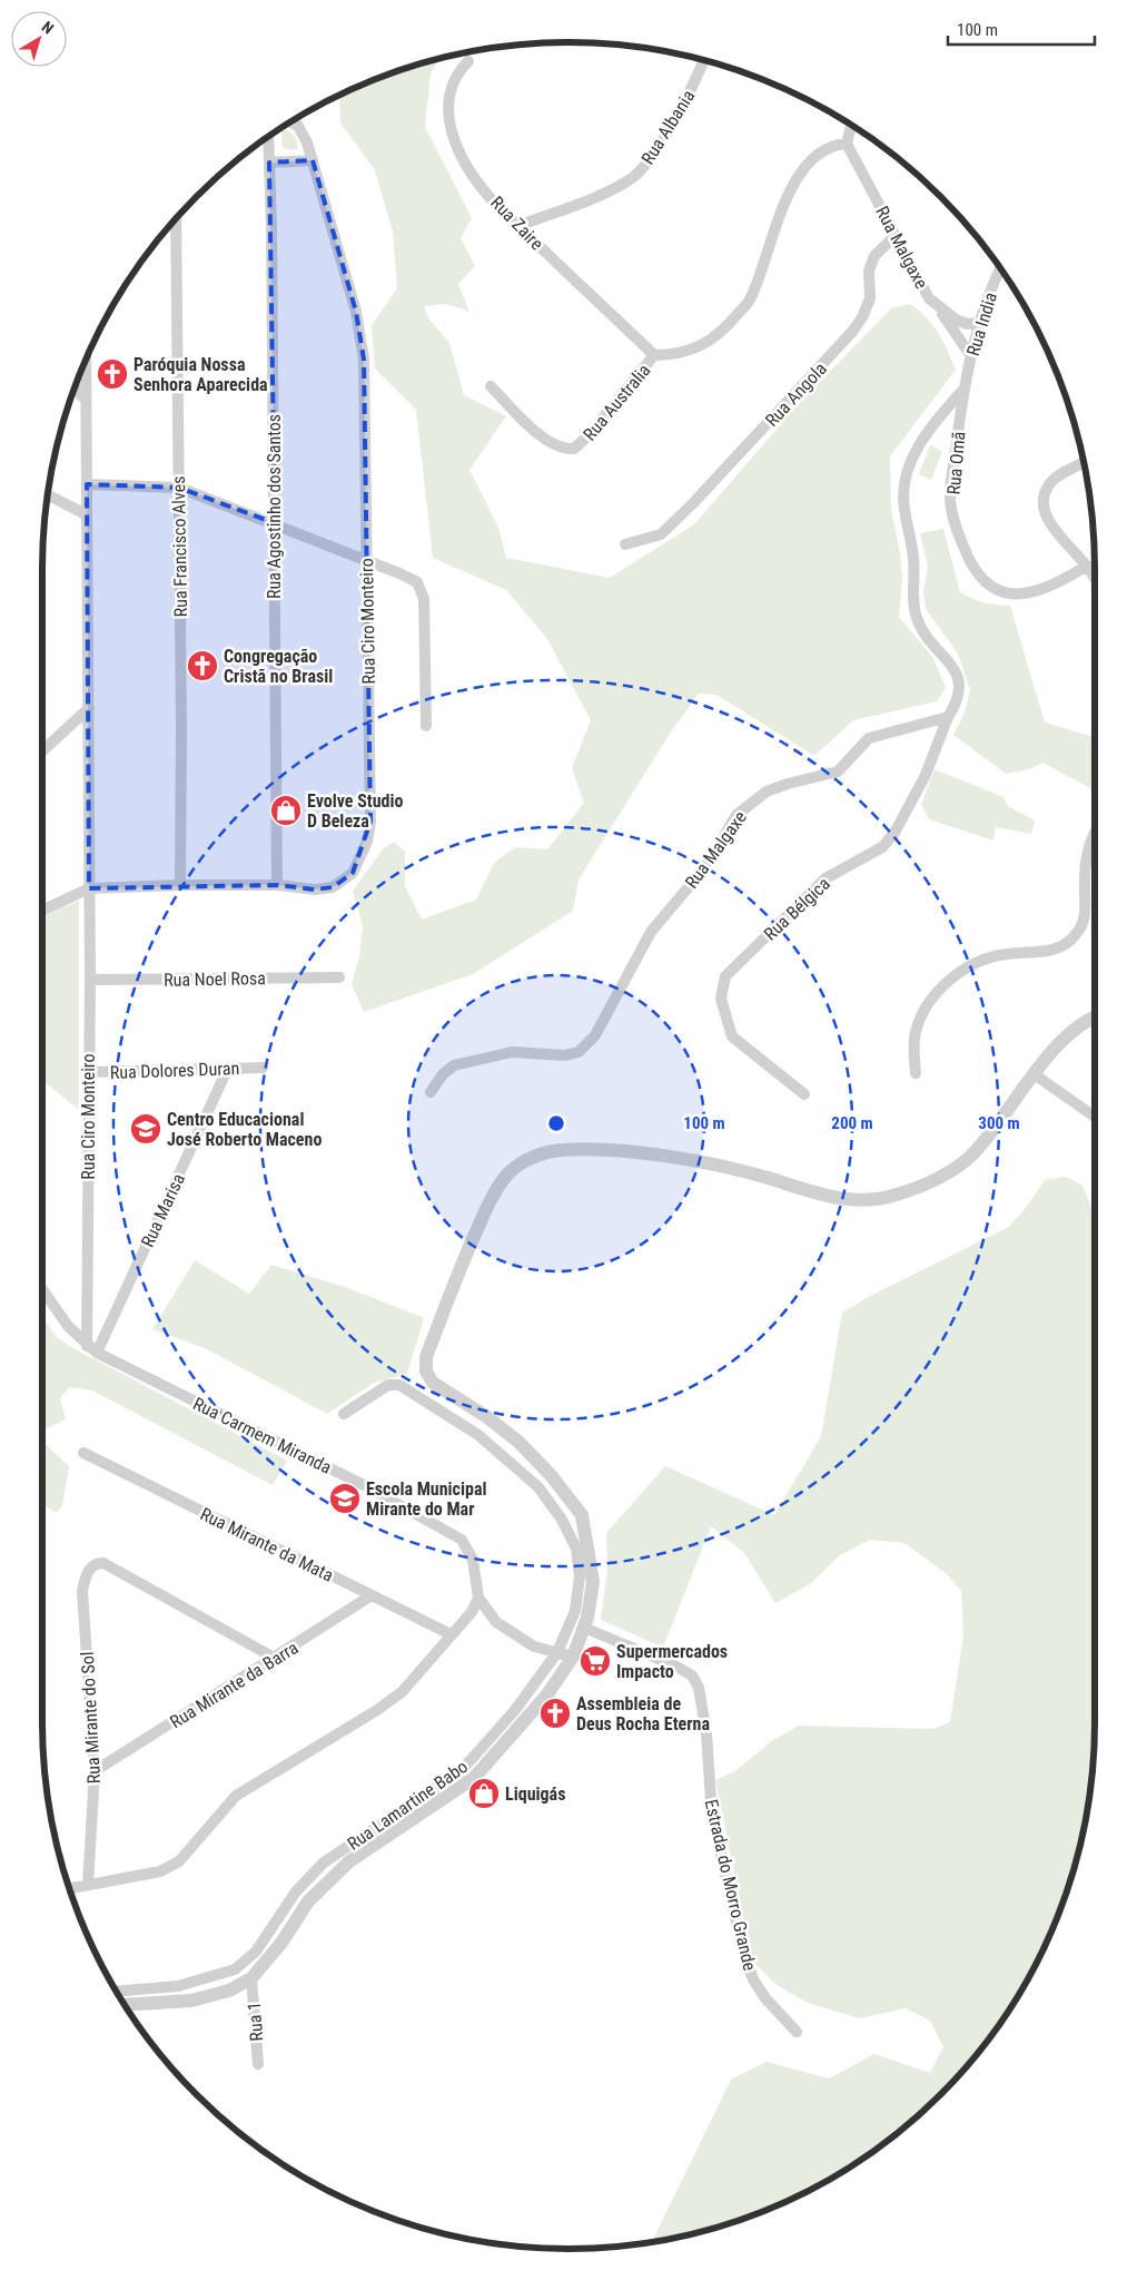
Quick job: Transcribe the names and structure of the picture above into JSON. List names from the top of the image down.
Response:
{
  "streets": {
    "street": [
      "Rua Albania",
      "Rua Zaire",
      "Rua Malgaxe",
      "Rua India",
      "Rua Angola",
      "Rua Australia",
      "Rua Omã",
      "Rua Agostinho dos Santos",
      "Rua Francisco Alves",
      "Rua Ciro Monteiro",
      "Rua Bélgica",
      "Rua Noel Rosa",
      "Rua Dolores Duran",
      "Rua Marisa",
      "Rua Carmem Miranda",
      "Rua Mirante da Mata",
      "Rua Mirante da Barra",
      "Rua Mirante do Sol",
      "Rua Lamartine Babo",
      "Estrada do Morro Grande",
      "Rua 1"
    ]
  },
  "crossings": [
    ["Rua Albania", "Rua Zaire"],
    ["Rua Zaire", "Rua Australia"],
    ["Rua Malgaxe", "Rua India"],
    ["Rua Malgaxe", "Rua Angola"],
    ["Rua Malgaxe", "Rua Australia"],
    ["Rua Malgaxe", "Rua Bélgica"],
    ["Rua India", "Rua Omã"],
    ["Rua Agostinho dos Santos", "Rua Ciro Monteiro"],
    ["Rua Francisco Alves", "Rua Ciro Monteiro"],
    ["Rua Ciro Monteiro", "Rua Noel Rosa"],
    ["Rua Ciro Monteiro", "Rua Dolores Duran"],
    ["Rua Ciro Monteiro", "Rua Carmem Miranda"],
    ["Rua Dolores Duran", "Rua Marisa"],
    ["Rua Marisa", "Rua Carmem Miranda"],
    ["Rua Carmem Miranda", "Rua Lamartine Babo"],
    ["Rua Mirante da Mata", "Rua Mirante da Barra"],
    ["Rua Mirante da Barra", "Rua Mirante do Sol"]
  ],
  "places": {
    "church": ["Paróquia Nossa Senhora Aparecida", "Congregação Cristã no Brasil", "Assembleia de Deus Rocha Eterna"],
    "shop": ["Evolve Studio D Beleza", "Liquigás"],
    "school or university": ["Centro Educacional José Roberto Maceno", "Escola Municipal Mirante do Mar"],
    "supermarket": ["Supermercados Impacto"]
  },
  "scale_bar": "100 m",
  "north": "top right",
  "rings": ["100 m", "200 m", "300 m"]
}
